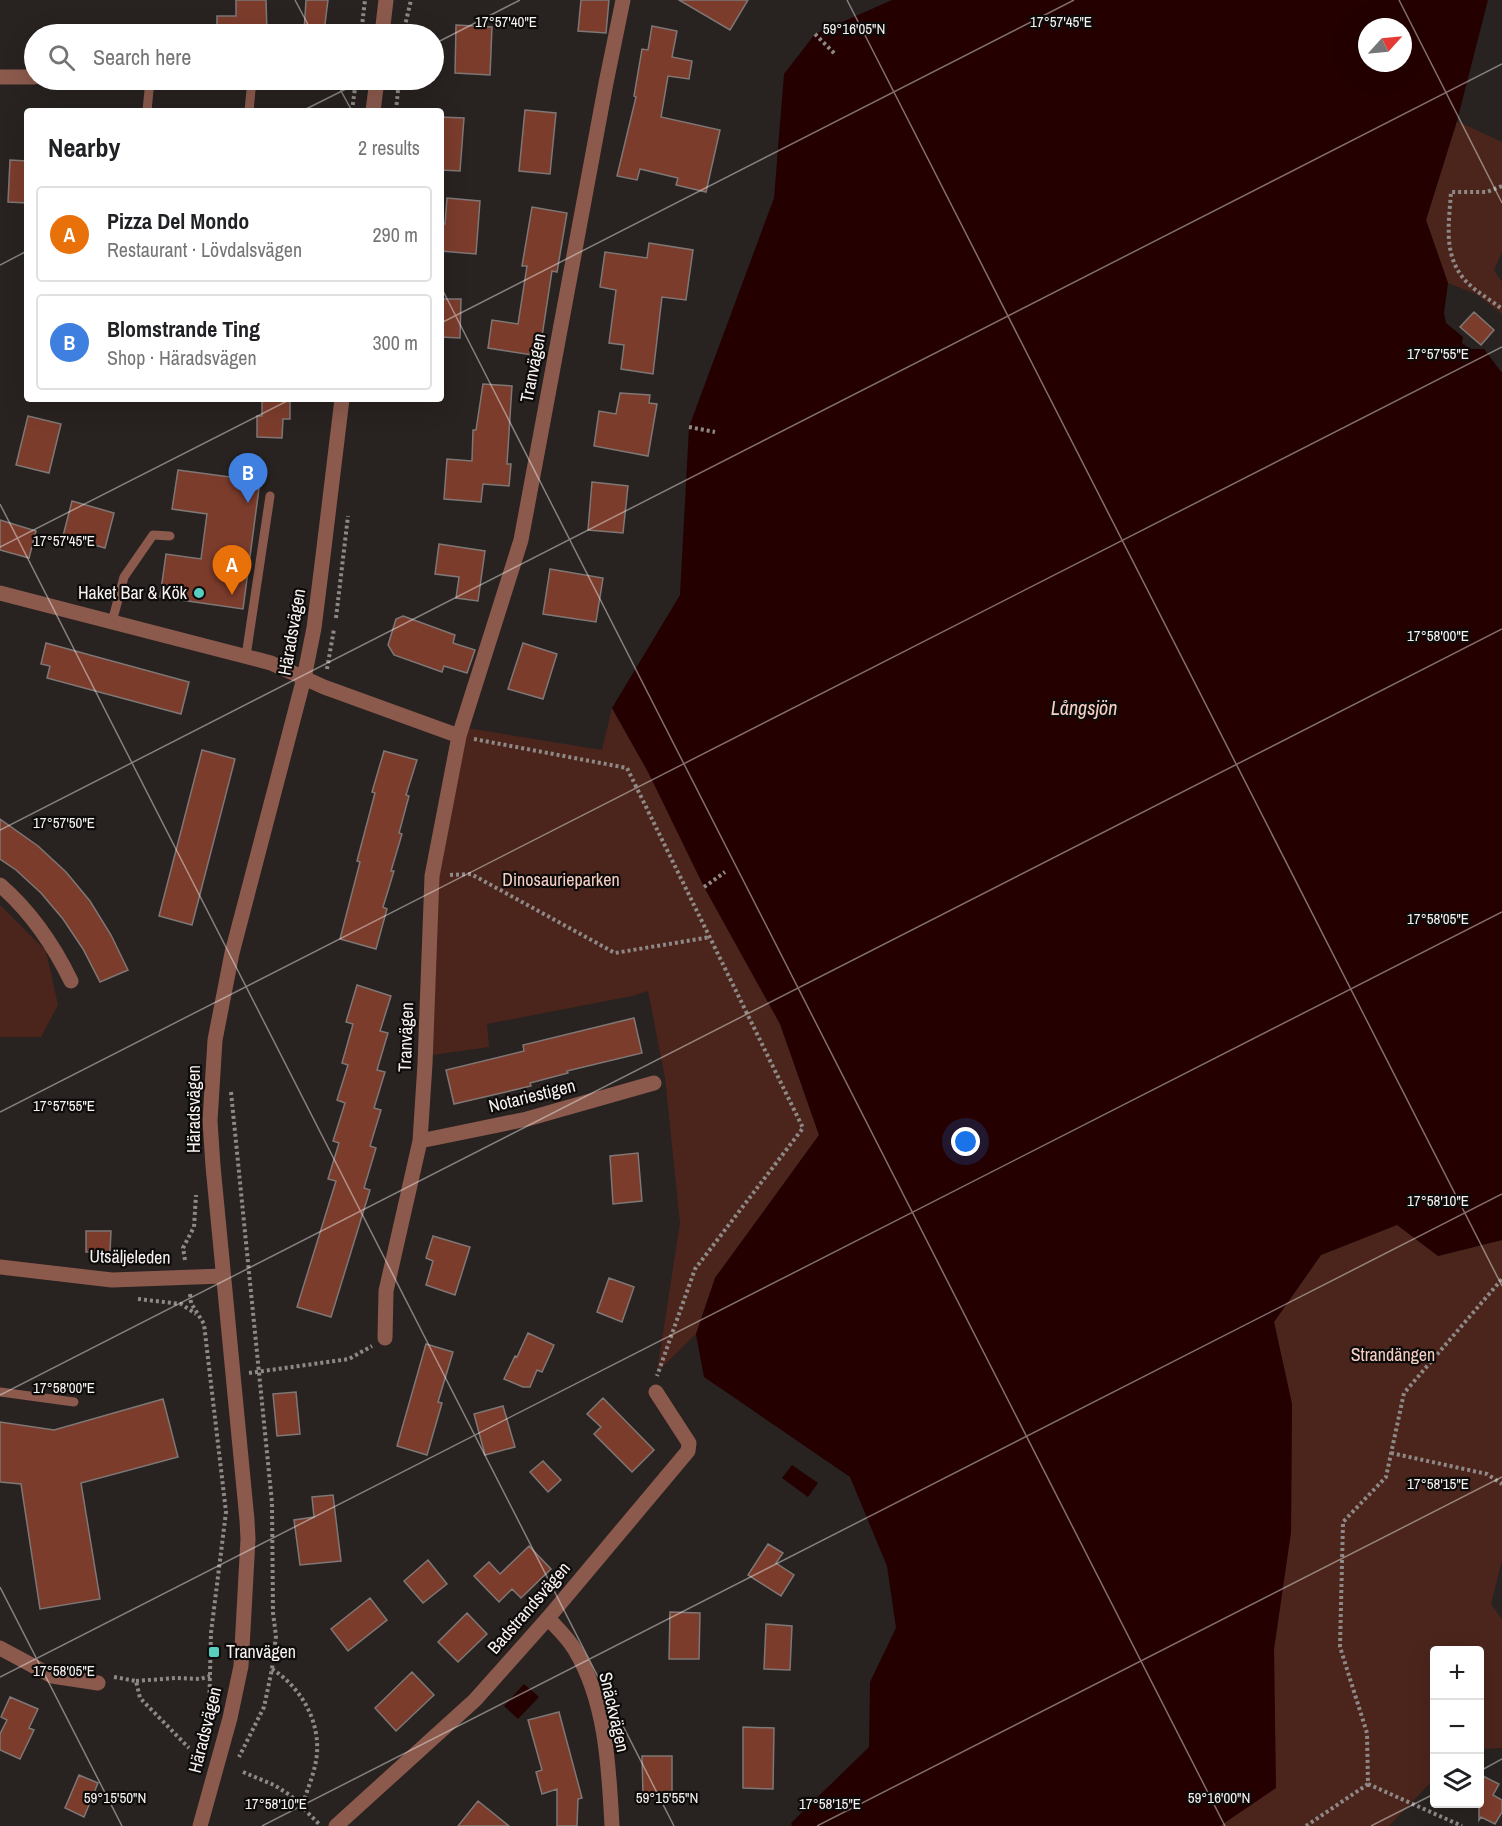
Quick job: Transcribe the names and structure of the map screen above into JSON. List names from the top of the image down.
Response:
{
  "streets": {
    "street": [
      "Tranvägen",
      "Häradsvägen",
      "Notariestigen",
      "Utsäljeleden",
      "Badstrandsvägen",
      "Snäckvägen"
    ]
  },
  "crossings": [
    ["Tranvägen", "Notariestigen"],
    ["Häradsvägen", "Utsäljeleden"],
    ["Badstrandsvägen", "Snäckvägen"]
  ],
  "water": ["Långsjön"],
  "parks": ["Dinosaurieparken", "Strandängen"],
  "places": {
    "other": ["Haket Bar & Kök"],
    "transit": ["Tranvägen"]
  },
  "north": "top right",
  "page": {
    "search": "Search here",
    "heading": ["Nearby", "2 results"],
    "list": [
      {
        "mark": "A",
        "name": "Pizza Del Mondo",
        "note": "Restaurant · Lövdalsvägen",
        "value": "290 m"
      },
      {
        "mark": "B",
        "name": "Blomstrande Ting",
        "note": "Shop · Häradsvägen",
        "value": "300 m"
      }
    ],
    "pins": ["B", "A"],
    "map_buttons": ["+", "−"]
  },
  "coordinates": [
    "17°57'40\"E",
    "17°57'45\"E",
    "59°16'05\"N",
    "17°57'55\"E",
    "17°58'00\"E",
    "17°57'50\"E",
    "17°58'05\"E",
    "17°58'10\"E",
    "17°58'15\"E",
    "59°15'50\"N",
    "59°15'55\"N",
    "59°16'00\"N"
  ]
}
